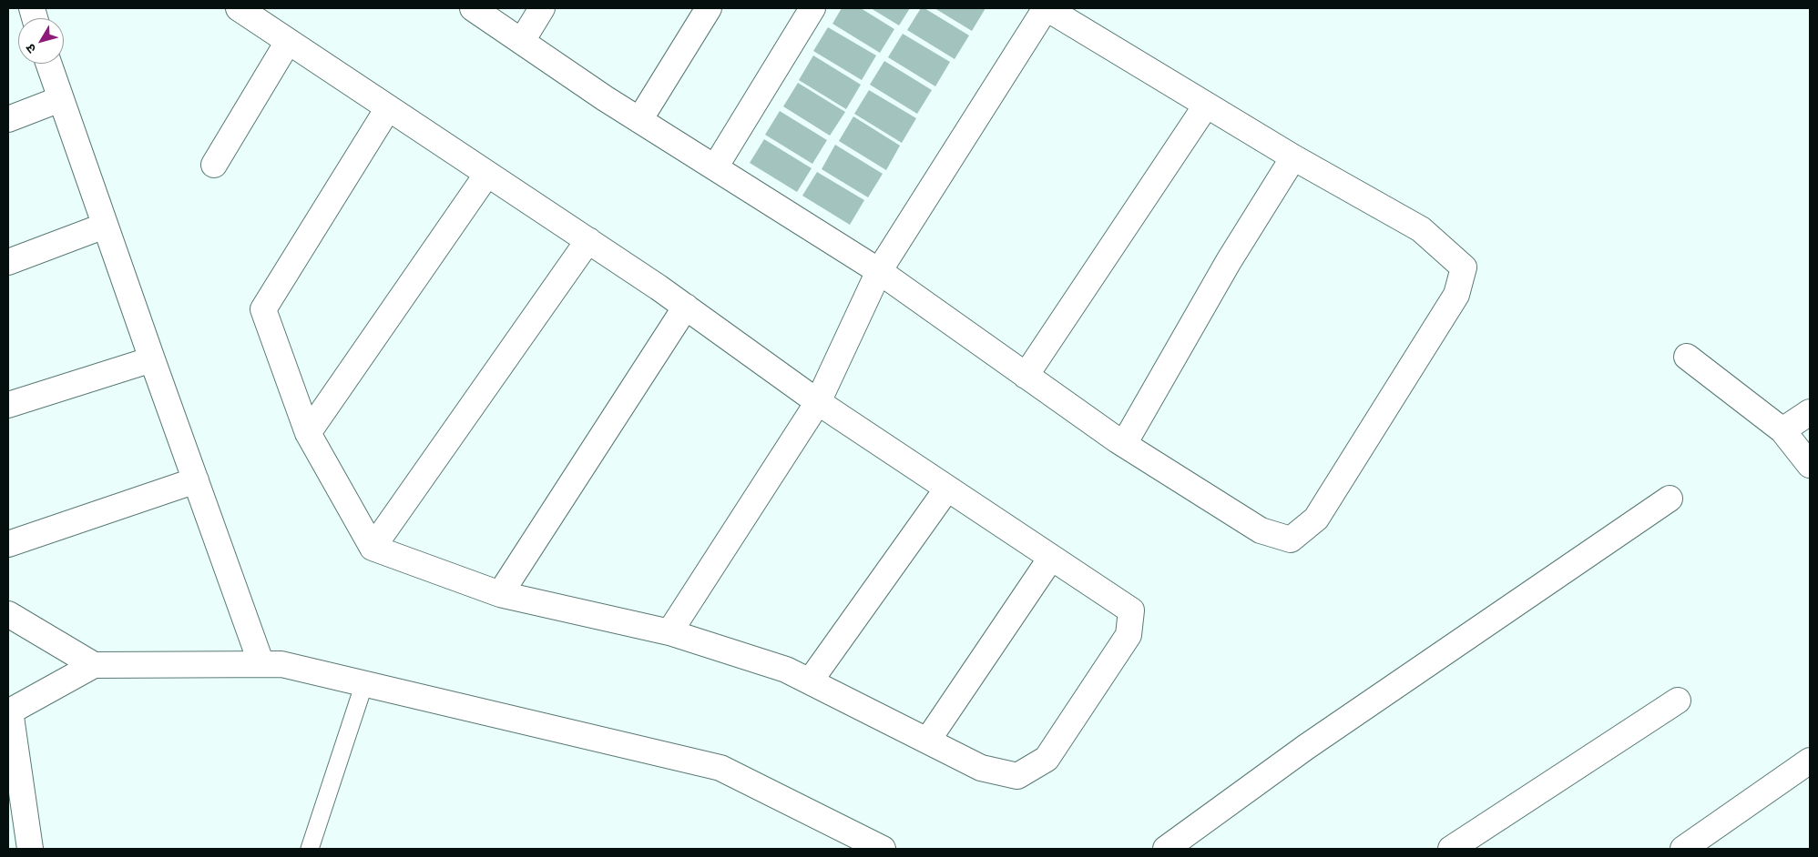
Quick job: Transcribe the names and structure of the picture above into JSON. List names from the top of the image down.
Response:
{
  "north": "bottom left"
}
